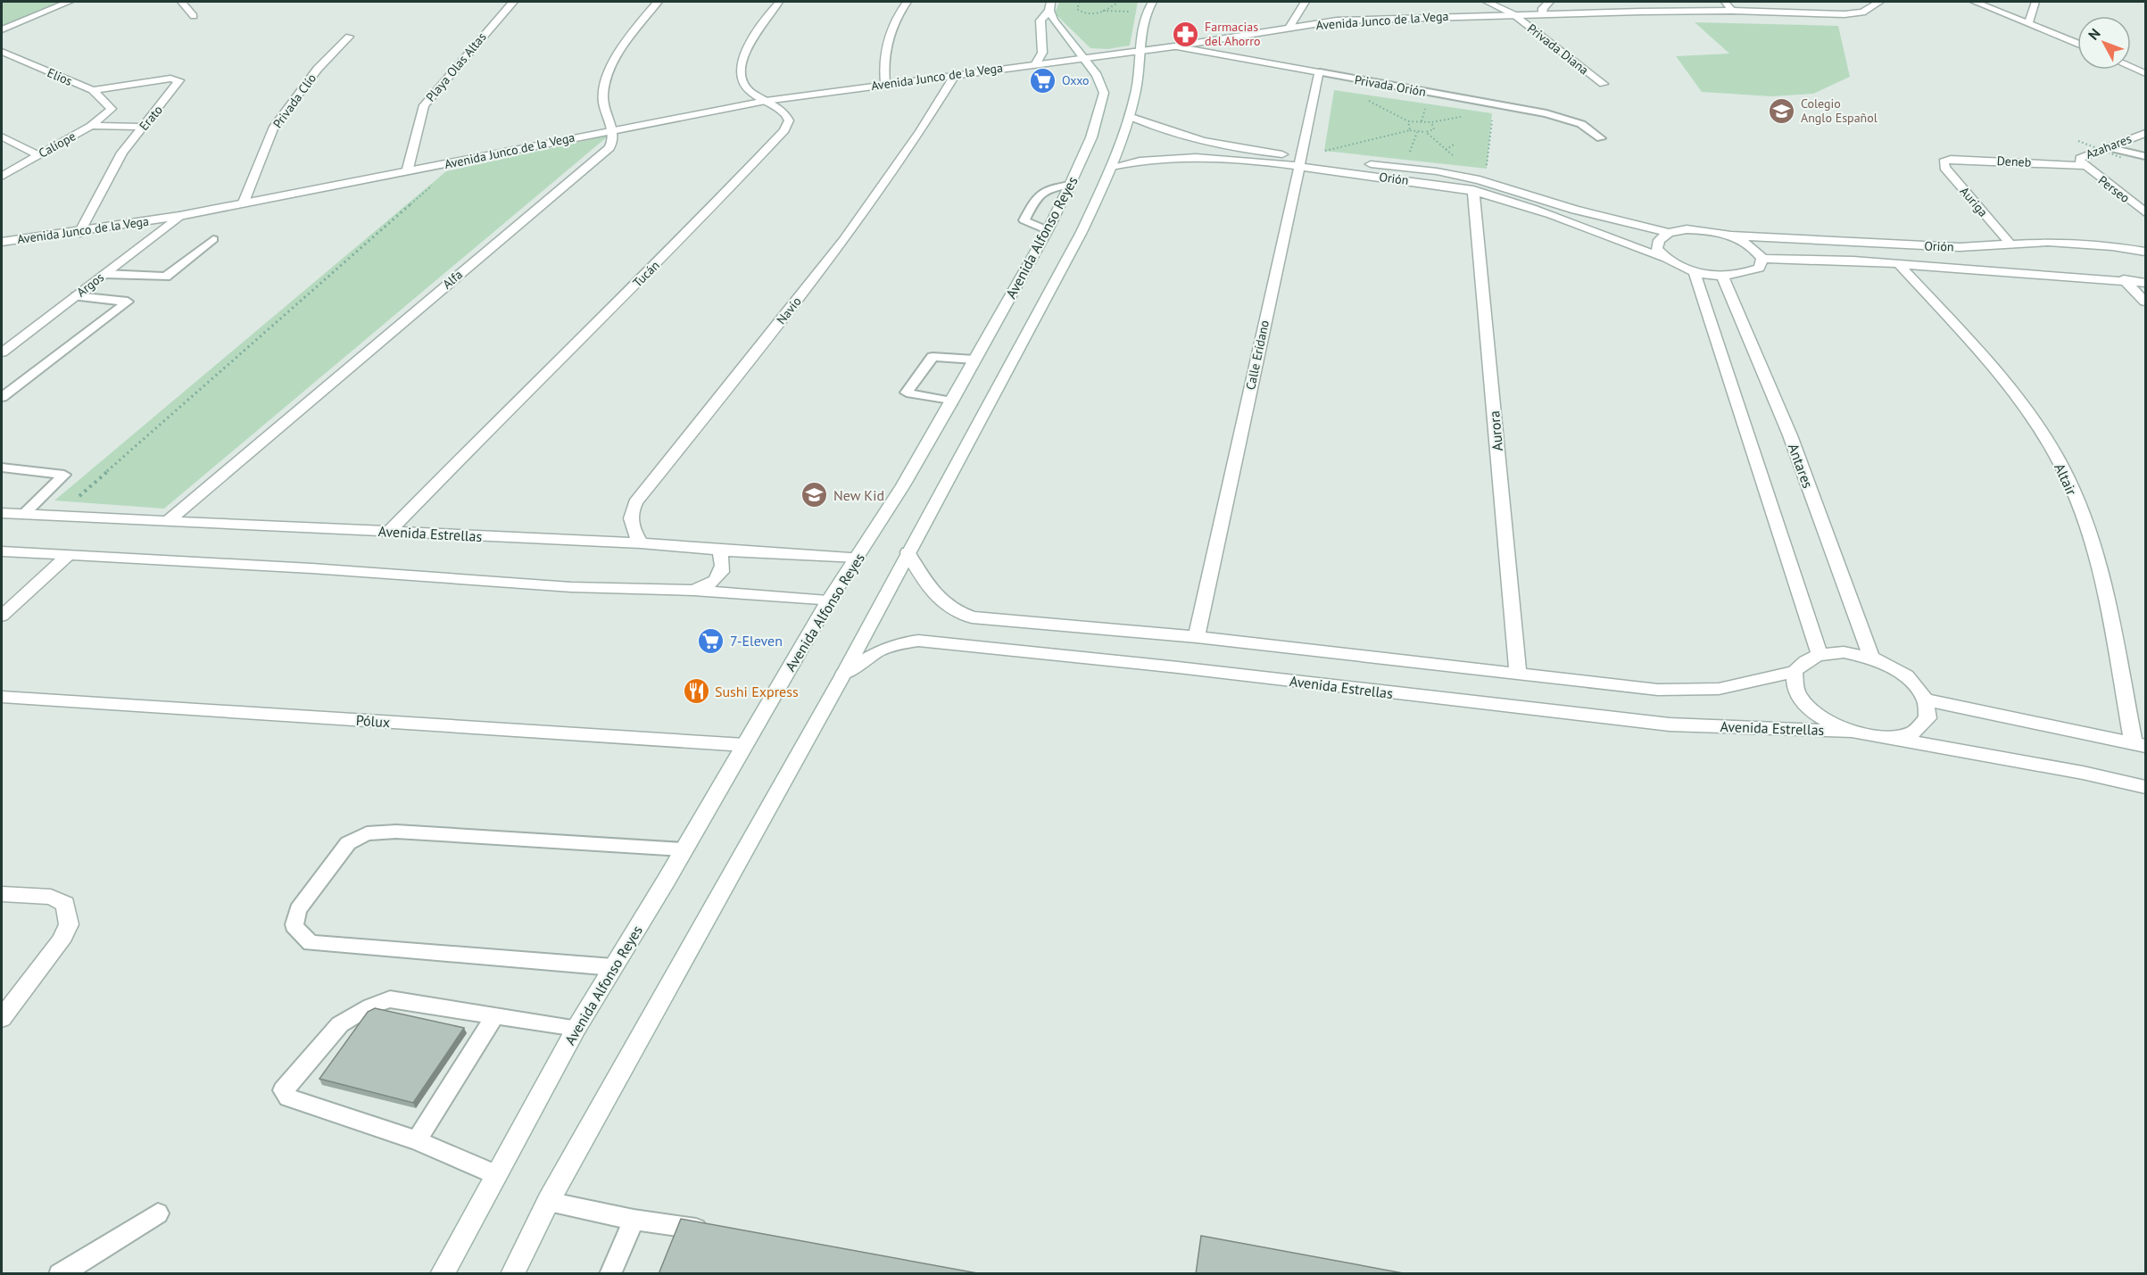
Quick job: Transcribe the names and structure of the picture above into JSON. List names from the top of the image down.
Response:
{
  "streets": {
    "street": [
      "Avenida Junco de la Vega",
      "Privada Diana",
      "Playa Olas Altas",
      "Elios",
      "Privada Orión",
      "Privada Clío",
      "Erato",
      "Calíope",
      "Azahares",
      "Deneb",
      "Orión",
      "Perseo",
      "Auriga",
      "Avenida Alfonso Reyes",
      "Tucán",
      "Alfa",
      "Argos",
      "Navío",
      "Calle Erídano",
      "Aurora",
      "Antares",
      "Altair",
      "Avenida Estrellas",
      "Pólux"
    ]
  },
  "crossings": [
    ["Avenida Junco de la Vega", "Privada Diana"],
    ["Avenida Junco de la Vega", "Playa Olas Altas"],
    ["Avenida Junco de la Vega", "Privada Orión"],
    ["Avenida Junco de la Vega", "Privada Clío"],
    ["Avenida Junco de la Vega", "Erato"],
    ["Avenida Junco de la Vega", "Avenida Alfonso Reyes"],
    ["Avenida Junco de la Vega", "Tucán"],
    ["Avenida Junco de la Vega", "Alfa"],
    ["Avenida Junco de la Vega", "Argos"],
    ["Avenida Junco de la Vega", "Navío"],
    ["Elios", "Erato"],
    ["Elios", "Calíope"],
    ["Privada Orión", "Calle Erídano"],
    ["Azahares", "Deneb"],
    ["Azahares", "Perseo"],
    ["Deneb", "Perseo"],
    ["Deneb", "Auriga"],
    ["Orión", "Auriga"],
    ["Orión", "Calle Erídano"],
    ["Orión", "Aurora"],
    ["Orión", "Antares"],
    ["Orión", "Altair"],
    ["Avenida Alfonso Reyes", "Avenida Estrellas"],
    ["Avenida Alfonso Reyes", "Pólux"],
    ["Tucán", "Avenida Estrellas"],
    ["Alfa", "Avenida Estrellas"],
    ["Navío", "Avenida Estrellas"]
  ],
  "places": {
    "pharmacy": ["Farmacias del Ahorro"],
    "supermarket": ["Oxxo", "7-Eleven"],
    "school or university": ["Colegio Anglo Español", "New Kid"],
    "restaurant": ["Sushi Express"]
  },
  "north": "top left"
}
